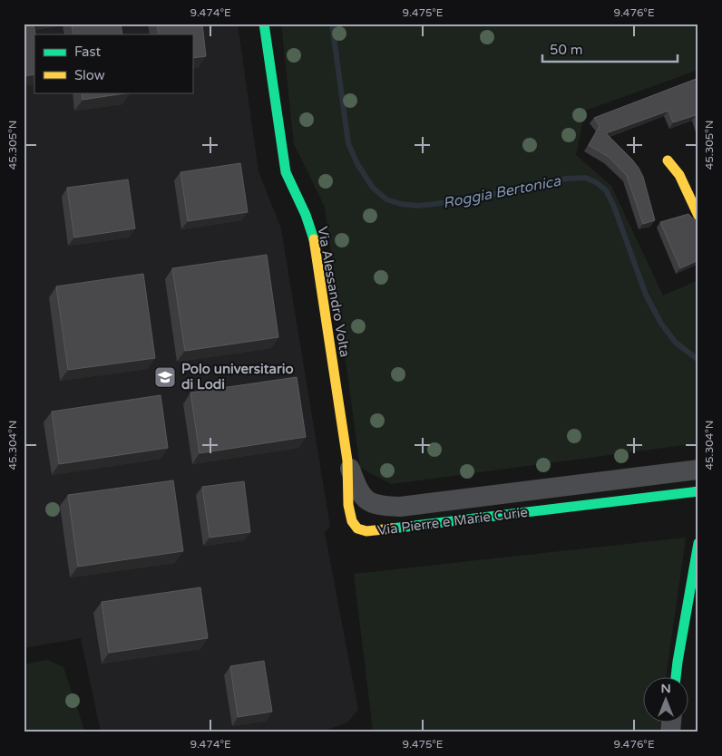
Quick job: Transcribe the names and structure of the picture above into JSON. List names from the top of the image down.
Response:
{
  "streets": {
    "street": ["Via Alessandro Volta", "Via Pierre e Marie Curie"]
  },
  "crossings": [
    ["Via Alessandro Volta", "Via Pierre e Marie Curie"]
  ],
  "water": ["Roggia Bertonica"],
  "places": {
    "school or university": ["Polo universitario di Lodi"]
  },
  "legend": ["Fast", "Slow"],
  "scale_bar": "50 m",
  "north": "top",
  "coordinates": [
    "9.474°E",
    "9.475°E",
    "9.476°E",
    "45.305°N",
    "45.304°N"
  ]
}
